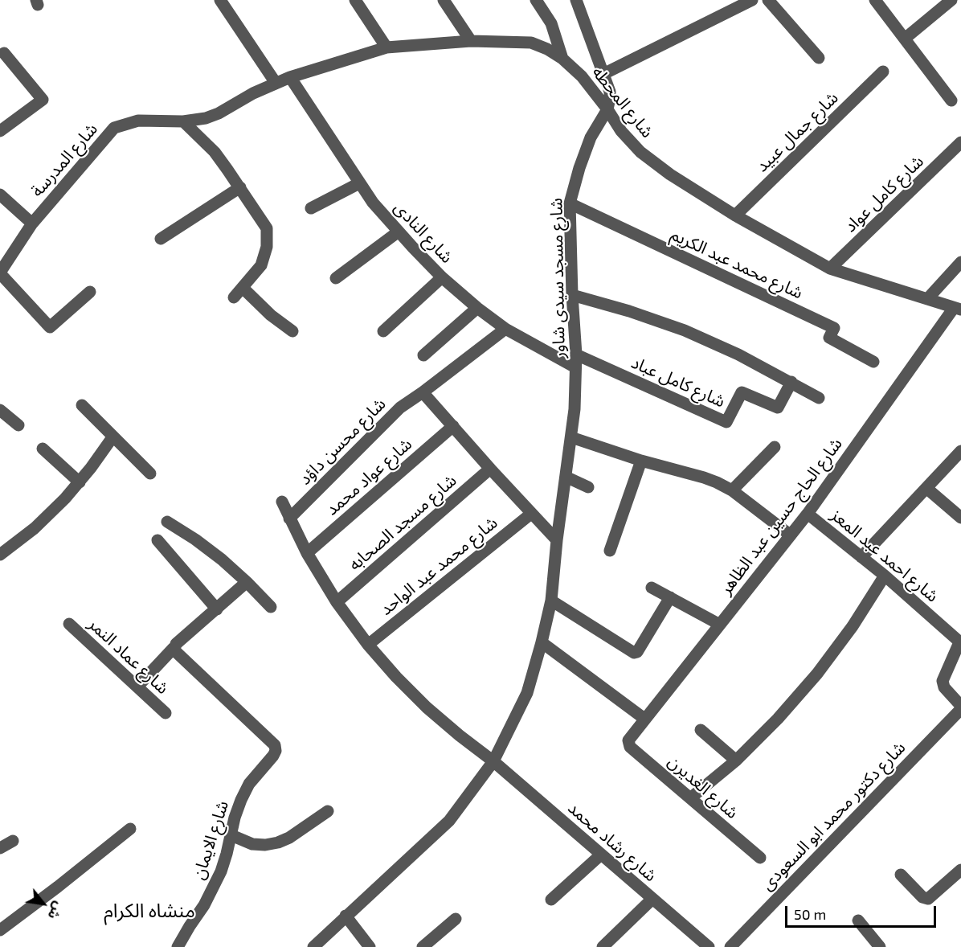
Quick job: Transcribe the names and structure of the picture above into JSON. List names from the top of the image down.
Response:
{
  "streets": {
    "street": [
      "شارع المحطه",
      "شارع جمال عبيد",
      "شارع المدرسة",
      "شارع كامل عواد",
      "شارع النادى",
      "شارع محمد عبد الكريم",
      "شارع مسجد سيدى شاور",
      "شارع كامل عباد",
      "شارع محسن داؤد",
      "شارع عواد محمد",
      "شارع الحاج حسين عبد الظاهر",
      "شارع مسجد الصحابه",
      "شارع احمد عبد المعز",
      "شارع محمد عبد الواحد",
      "شارع عماد النمر",
      "شارع الغديرن",
      "شارع دكتور محمد ابو السعودى",
      "شارع الايمان",
      "شارع رشاد محمد"
    ]
  },
  "crossings": [
    ["شارع المحطه", "شارع جمال عبيد"],
    ["شارع المحطه", "شارع المدرسة"],
    ["شارع المحطه", "شارع كامل عواد"],
    ["شارع المحطه", "شارع النادى"],
    ["شارع المحطه", "شارع مسجد سيدى شاور"],
    ["شارع المحطه", "شارع الحاج حسين عبد الظاهر"],
    ["شارع المدرسة", "شارع النادى"],
    ["شارع النادى", "شارع مسجد سيدى شاور"],
    ["شارع النادى", "شارع محسن داؤد"],
    ["شارع محمد عبد الكريم", "شارع مسجد سيدى شاور"],
    ["شارع مسجد سيدى شاور", "شارع كامل عباد"],
    ["شارع مسجد سيدى شاور", "شارع رشاد محمد"],
    ["شارع الحاج حسين عبد الظاهر", "شارع احمد عبد المعز"],
    ["شارع الحاج حسين عبد الظاهر", "شارع الغديرن"]
  ],
  "districts": ["منشاه الكرام"],
  "scale_bar": "50 m",
  "north": "bottom right"
}
